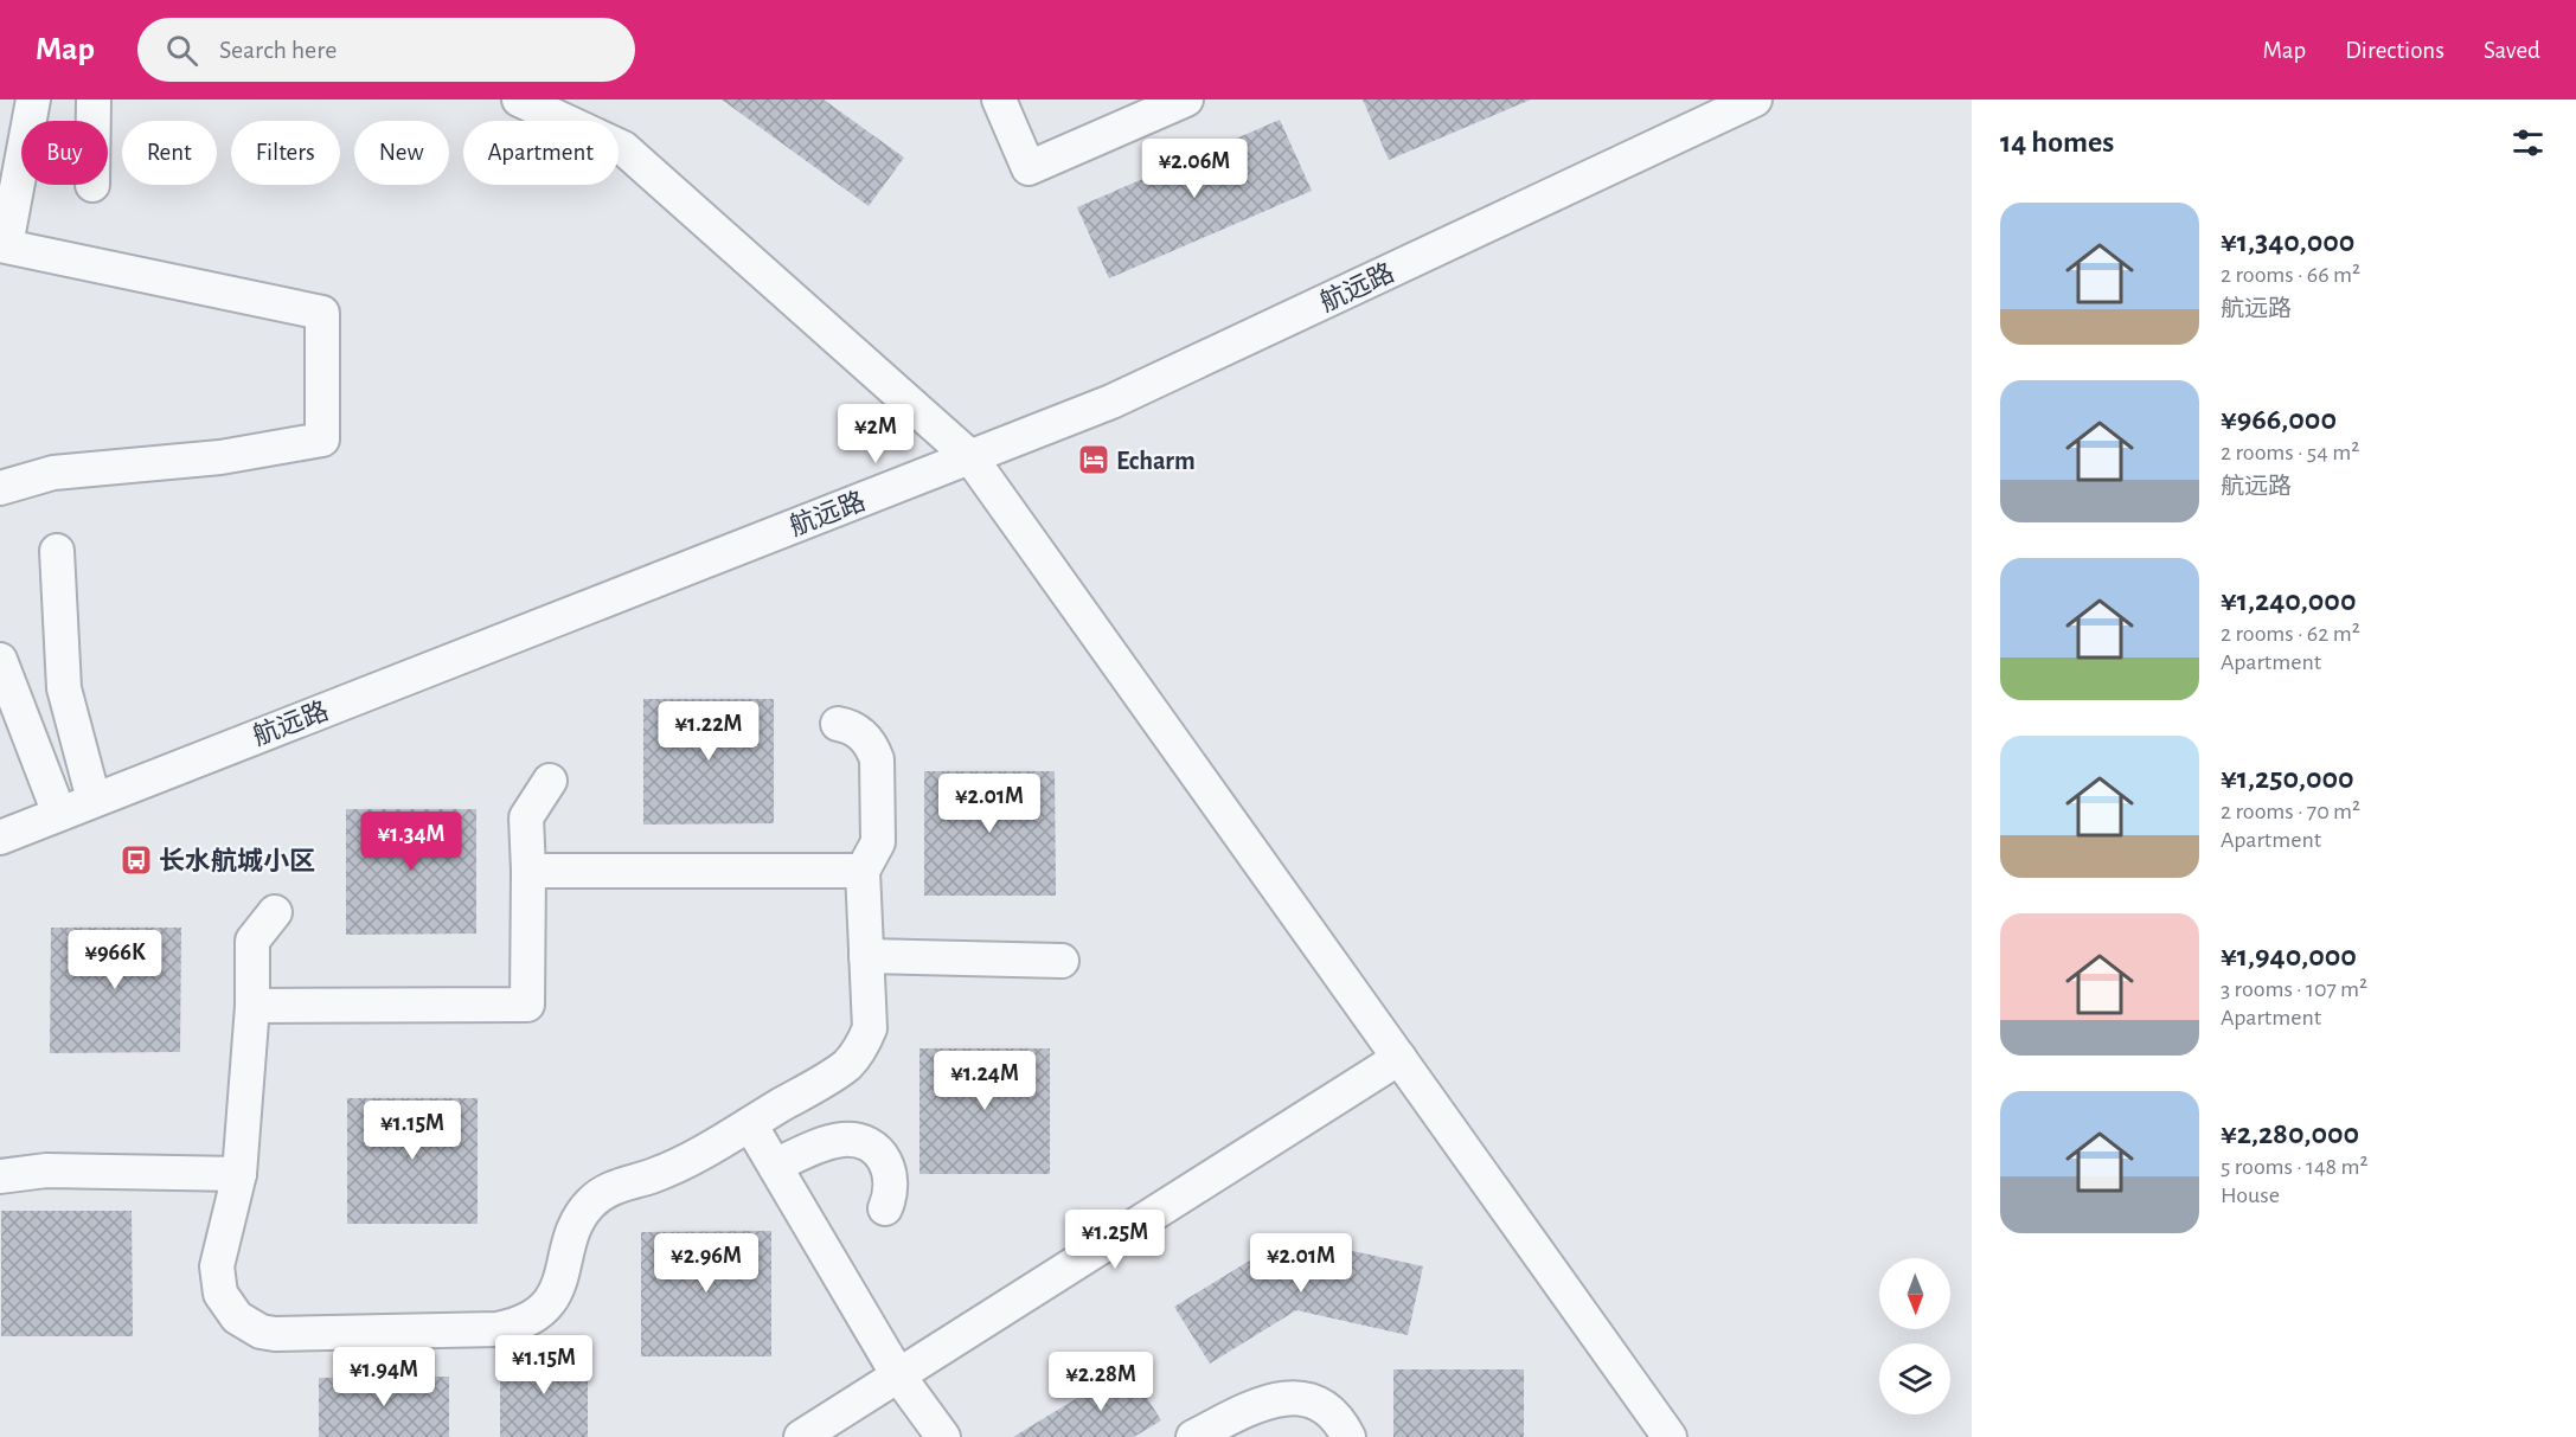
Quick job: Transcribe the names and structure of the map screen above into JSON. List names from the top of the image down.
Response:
{
  "streets": {
    "street": ["航远路"]
  },
  "places": {
    "hotel": ["Echarm"],
    "bus stop": ["长水航城小区"]
  },
  "north": "bottom",
  "page": {
    "header": "Map",
    "search": "Search here",
    "nav": ["Map", "Directions", "Saved"],
    "heading": "14 homes",
    "chip": [
      "Buy",
      "Rent",
      "Filters",
      "New",
      "Apartment"
    ],
    "price": [
      "¥2.06M",
      "¥2M",
      "¥1.22M",
      "¥2.01M",
      "¥1.34M",
      "¥966K",
      "¥1.24M",
      "¥1.15M",
      "¥1.25M",
      "¥2.96M",
      "¥2.01M",
      "¥1.15M",
      "¥1.94M",
      "¥2.28M"
    ],
    "list": [
      {
        "name": "¥1,340,000",
        "note": "2 rooms · 66 m² · 航远路"
      },
      {
        "name": "¥966,000",
        "note": "2 rooms · 54 m² · 航远路"
      },
      {
        "name": "¥1,240,000",
        "note": "2 rooms · 62 m² · Apartment"
      },
      {
        "name": "¥1,250,000",
        "note": "2 rooms · 70 m² · Apartment"
      },
      {
        "name": "¥1,940,000",
        "note": "3 rooms · 107 m² · Apartment"
      },
      {
        "name": "¥2,280,000",
        "note": "5 rooms · 148 m² · House"
      }
    ]
  }
}
